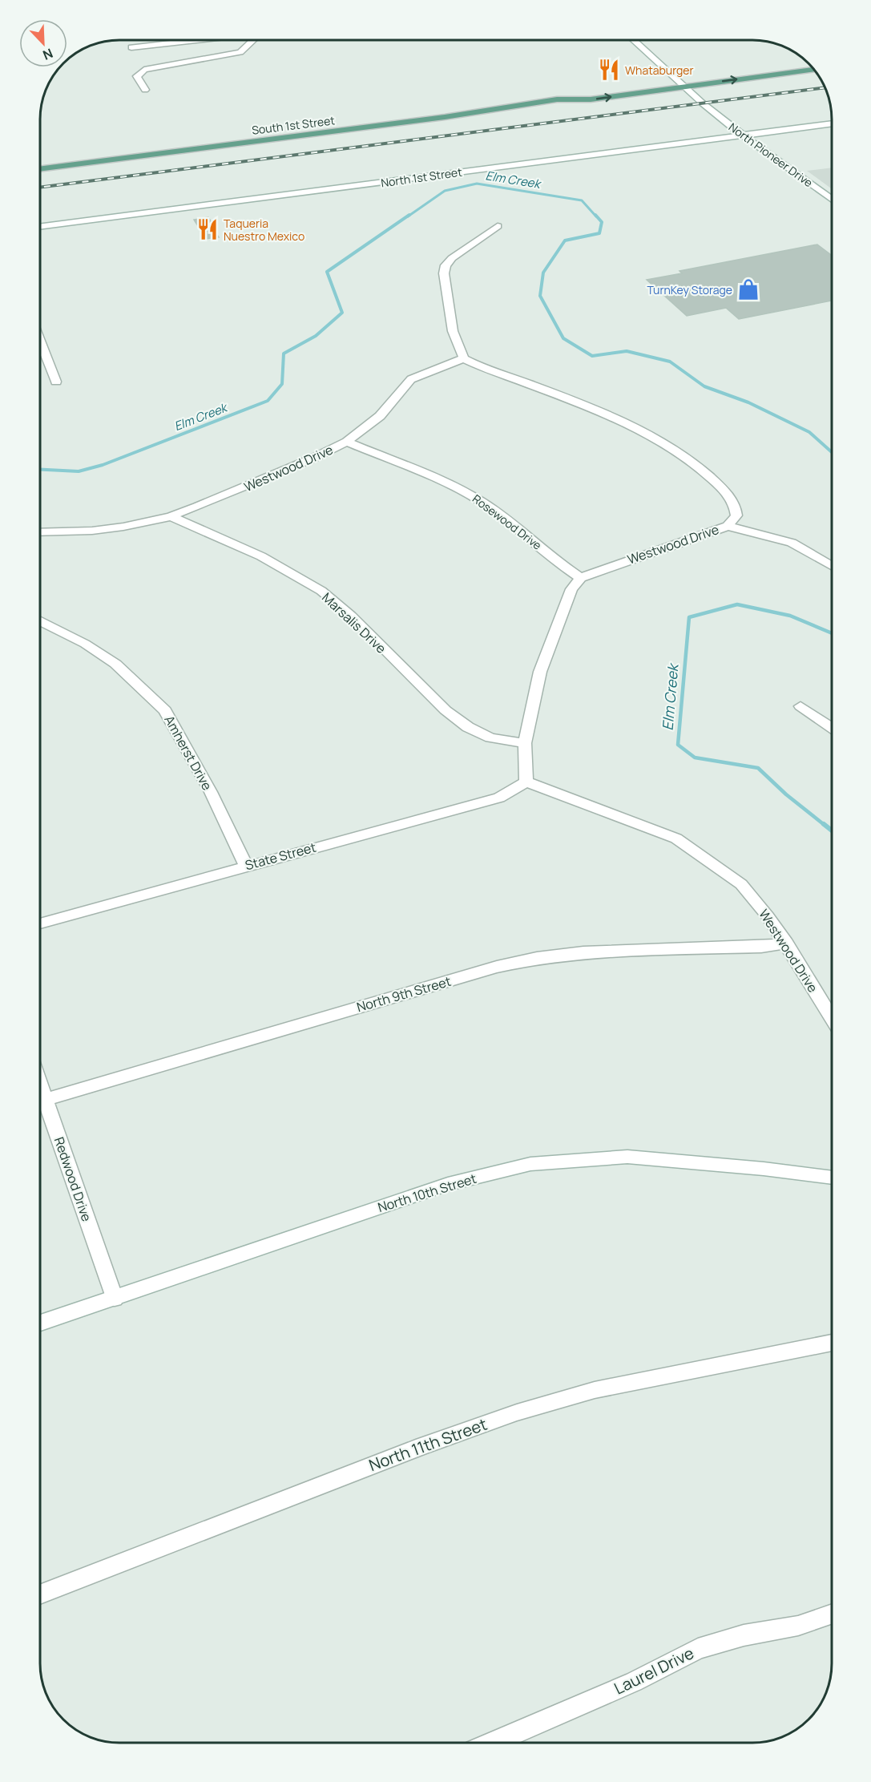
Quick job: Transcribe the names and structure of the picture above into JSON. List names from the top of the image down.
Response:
{
  "streets": {
    "main road": ["South 1st Street"],
    "street": [
      "North Pioneer Drive",
      "North 1st Street",
      "Westwood Drive",
      "Rosewood Drive",
      "Marsalis Drive",
      "Amherst Drive",
      "State Street",
      "North 9th Street",
      "Redwood Drive",
      "North 10th Street",
      "North 11th Street",
      "Laurel Drive"
    ]
  },
  "crossings": [
    ["South 1st Street", "North Pioneer Drive"],
    ["North Pioneer Drive", "North 1st Street"],
    ["Westwood Drive", "Rosewood Drive"],
    ["Westwood Drive", "Marsalis Drive"],
    ["Westwood Drive", "State Street"],
    ["Westwood Drive", "North 9th Street"],
    ["Amherst Drive", "State Street"],
    ["Redwood Drive", "North 10th Street"]
  ],
  "water": ["Elm Creek"],
  "places": {
    "restaurant": ["Whataburger", "Taqueria Nuestro Mexico"],
    "shop": ["TurnKey Storage"]
  },
  "north": "bottom right"
}
